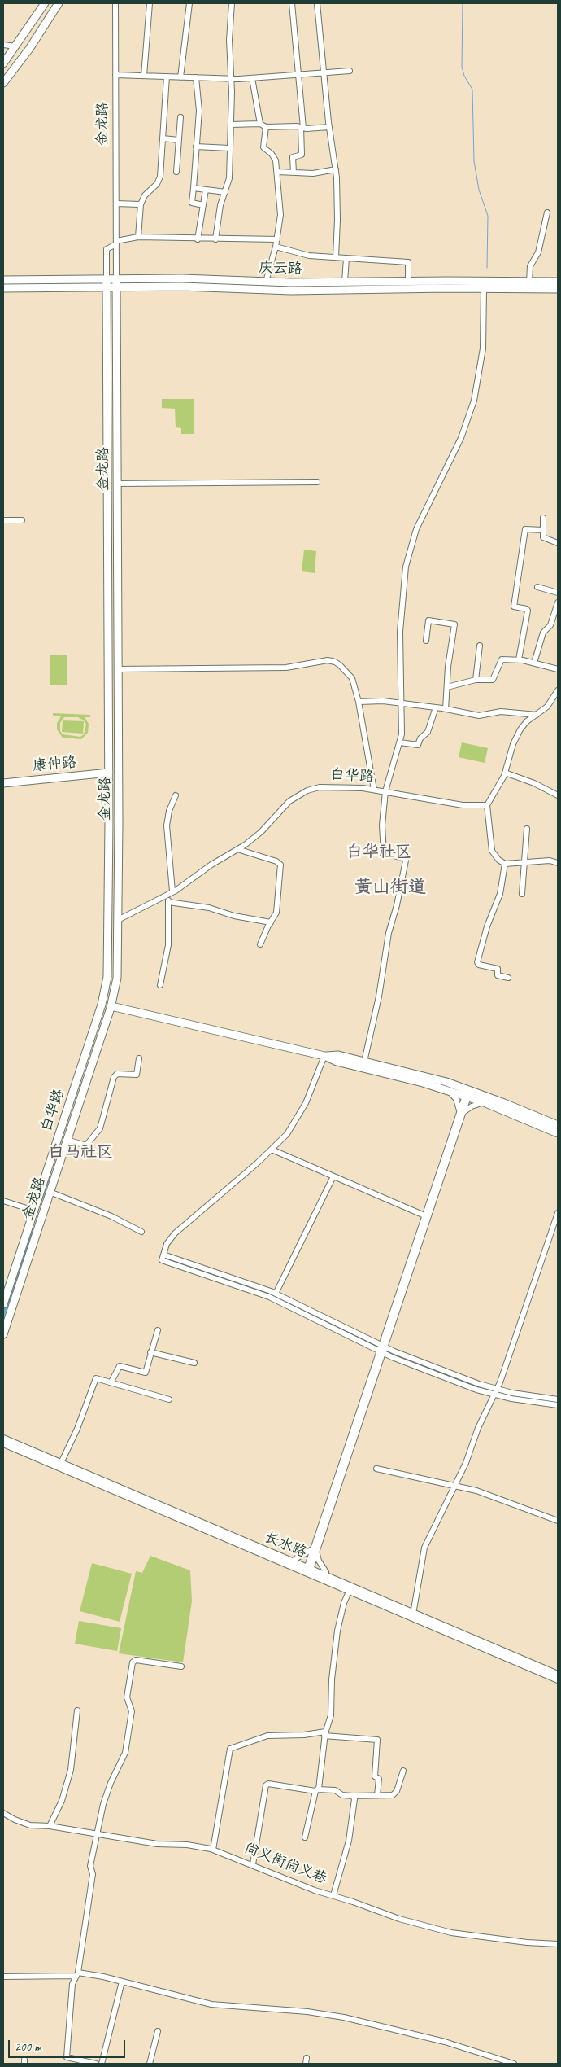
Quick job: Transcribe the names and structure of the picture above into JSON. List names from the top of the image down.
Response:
{
  "streets": {
    "highway": ["长水路"],
    "main road": [
      "金龙路",
      "庆云路",
      "康仲路",
      "白华路"
    ],
    "street": ["尚义街尚义巷"]
  },
  "crossings": [
    ["金龙路", "庆云路"],
    ["金龙路", "康仲路"],
    ["金龙路", "白华路"]
  ],
  "districts": ["白华社区", "黄山街道", "白马社区"],
  "scale_bar": "200 m"
}
